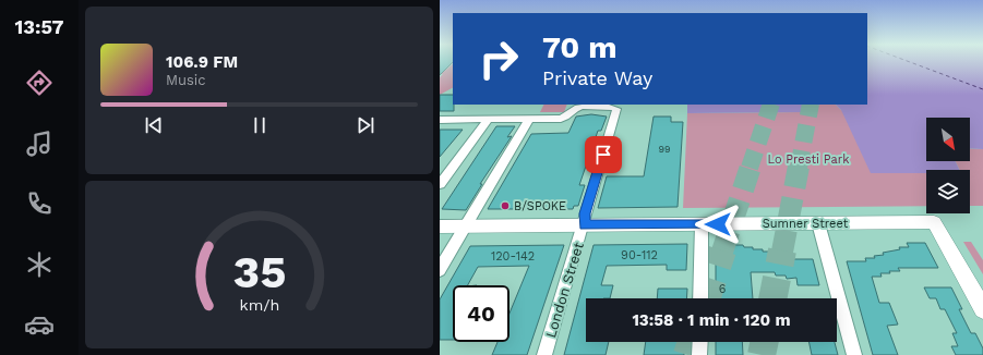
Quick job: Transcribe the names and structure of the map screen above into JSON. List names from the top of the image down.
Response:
{
  "streets": {
    "street": ["Sumner Street", "London Street"]
  },
  "crossings": [
    ["Sumner Street", "London Street"]
  ],
  "parks": ["Lo Presti Park"],
  "places": ["B/SPOKE"],
  "house_numbers": [
    "99",
    "90-112",
    "120-142",
    "6"
  ],
  "north": "bottom right",
  "page": {
    "tabs": "13:57",
    "turn": ["70 m", "Private Way"],
    "song": ["106.9 FM", "Music"],
    "limit": "40",
    "trip": "13:58 · 1 min · 120 m",
    "gauge": ["35", "km/h"]
  }
}
